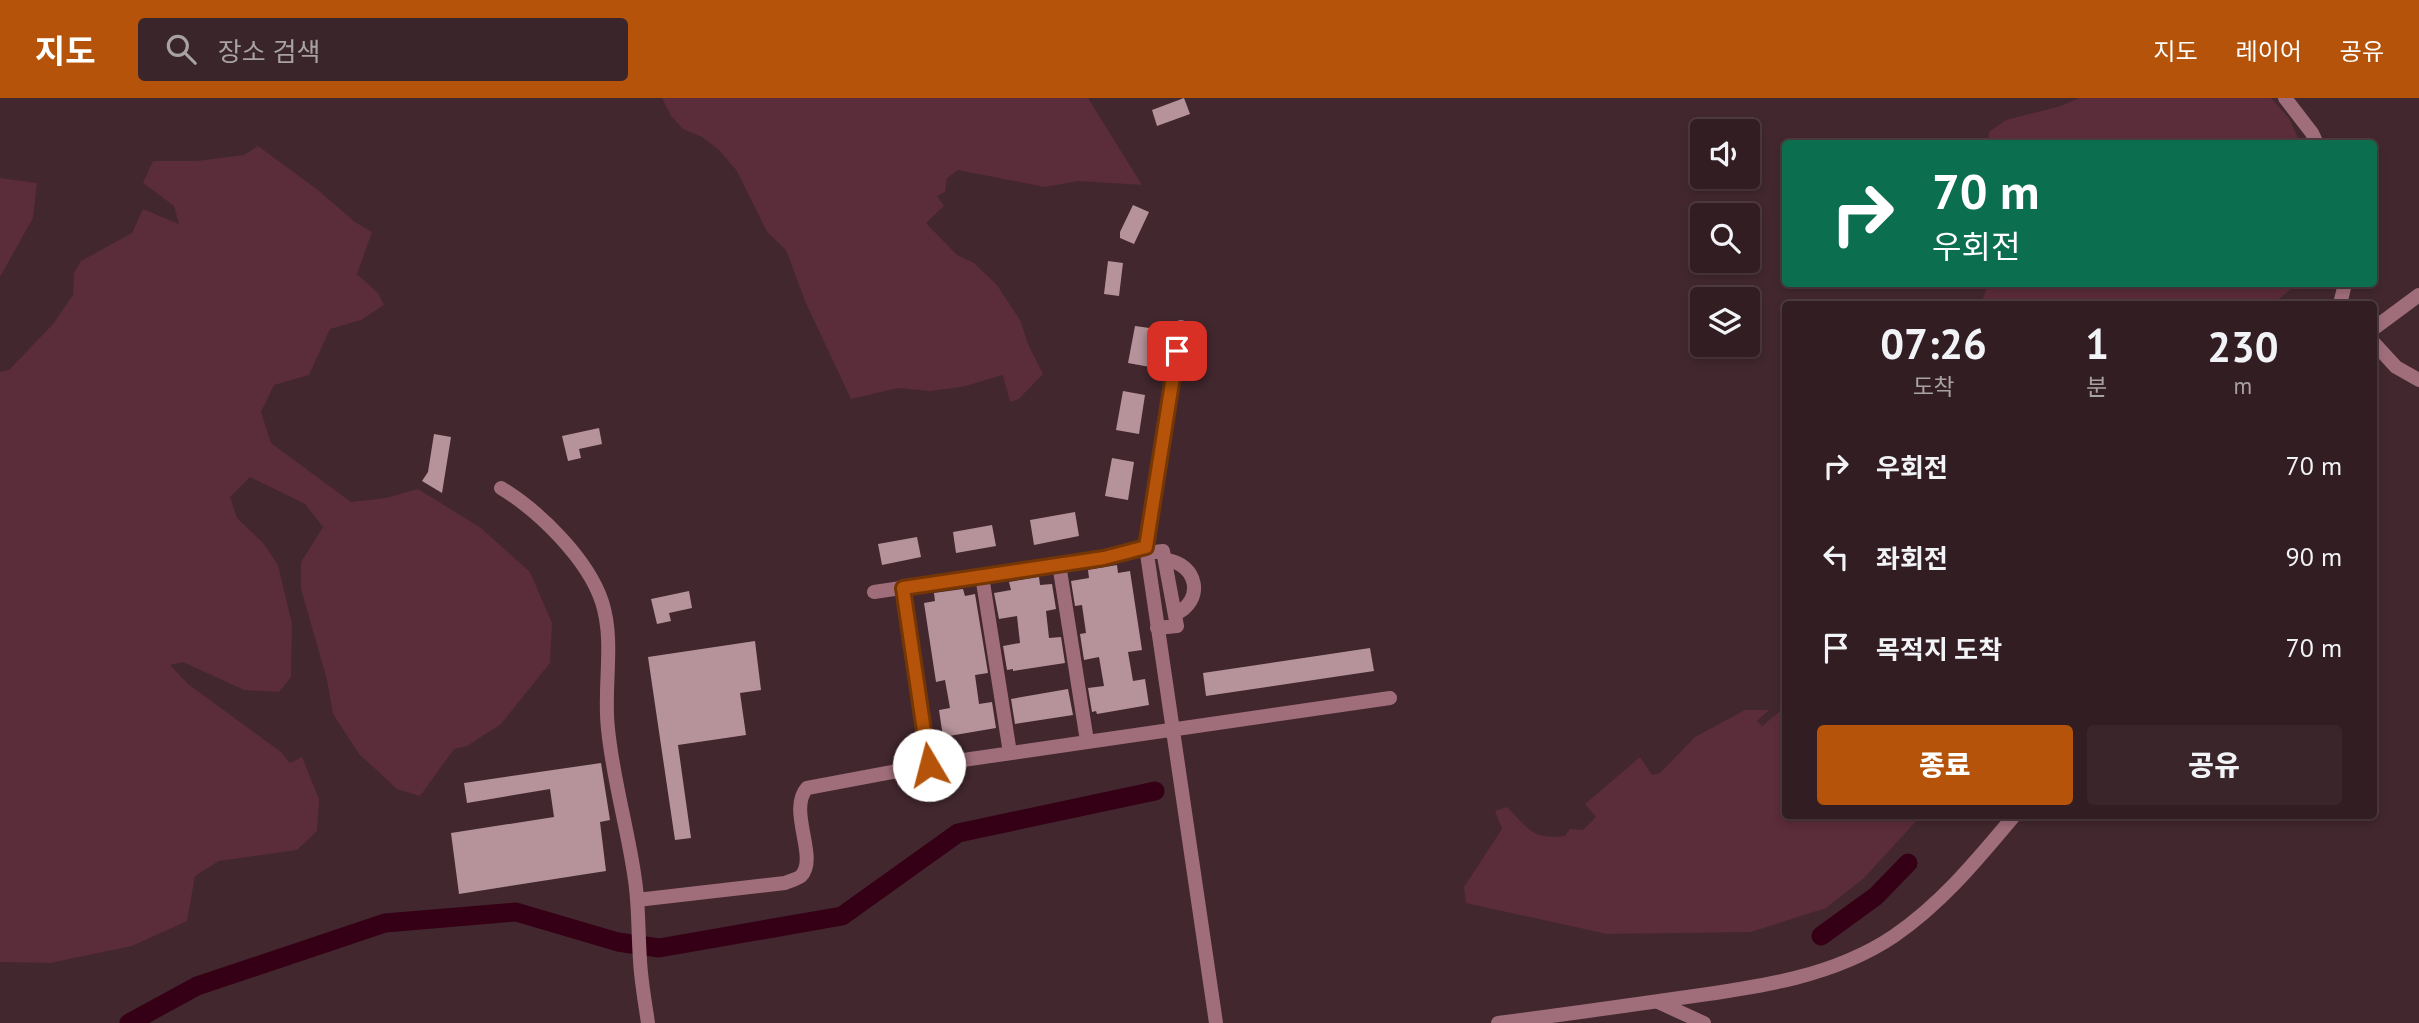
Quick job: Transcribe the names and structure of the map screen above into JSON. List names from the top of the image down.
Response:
{
  "page": {
    "header": "지도",
    "search": "장소 검색",
    "nav": ["지도", "레이어", "공유"],
    "turn": ["70 m", "우회전"],
    "eta": [
      "07:26",
      "도착",
      "1",
      "분",
      "230",
      "m"
    ],
    "list": [
      {
        "name": "우회전",
        "value": "70 m"
      },
      {
        "name": "좌회전",
        "value": "90 m"
      },
      {
        "name": "목적지 도착",
        "value": "70 m"
      }
    ],
    "buttons": ["종료", "공유"]
  }
}
